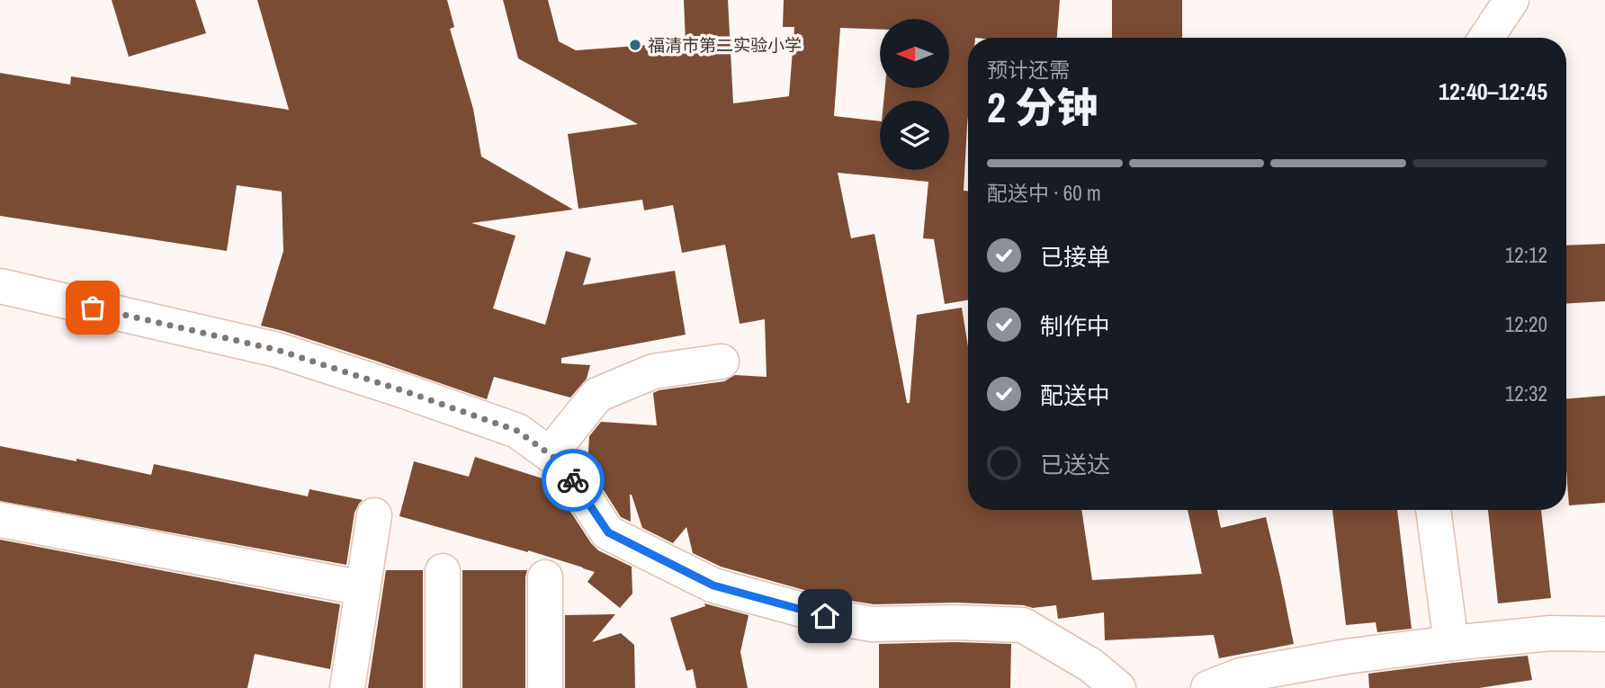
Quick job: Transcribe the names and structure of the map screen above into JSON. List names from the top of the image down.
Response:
{
  "places": ["福清市第二实验小学"],
  "north": "left",
  "page": {
    "heading": ["2 分钟", "预计还需", "12:40–12:45"],
    "bar": "配送中 · 60 m",
    "list": [
      ["已接单", "12:12"],
      ["制作中", "12:20"],
      ["配送中", "12:32"],
      "已送达"
    ]
  }
}
